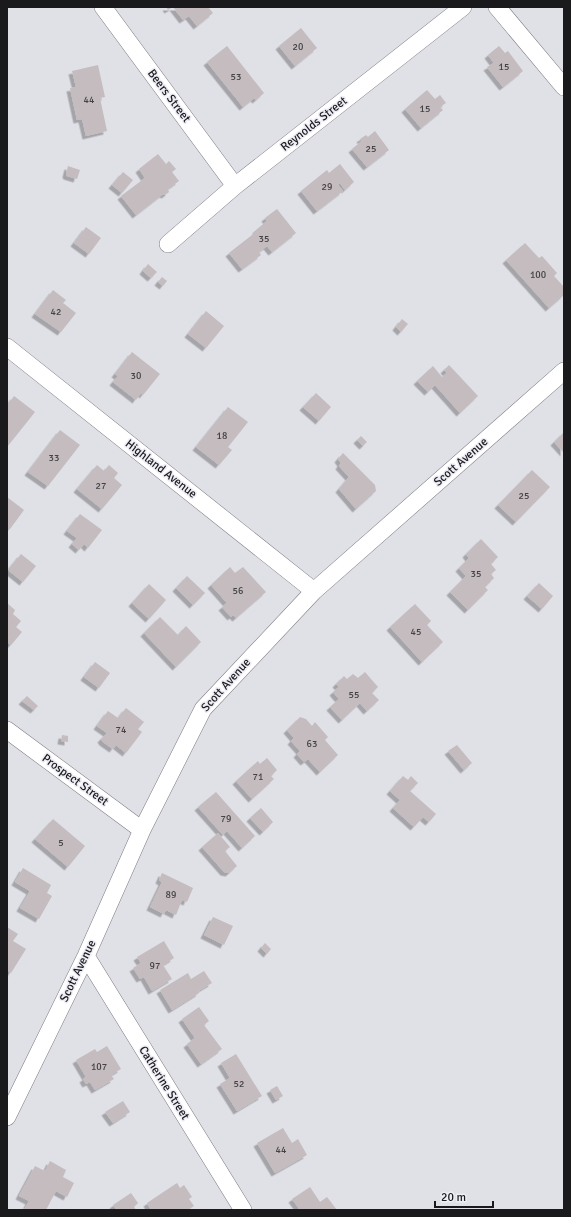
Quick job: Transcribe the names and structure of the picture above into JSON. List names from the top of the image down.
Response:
{
  "streets": {
    "street": [
      "Beers Street",
      "Reynolds Street",
      "Scott Avenue",
      "Highland Avenue",
      "Prospect Street",
      "Catherine Street"
    ]
  },
  "crossings": [
    ["Beers Street", "Reynolds Street"],
    ["Scott Avenue", "Highland Avenue"],
    ["Scott Avenue", "Prospect Street"],
    ["Scott Avenue", "Catherine Street"]
  ],
  "house_numbers": [
    "20",
    "15",
    "53",
    "44",
    "15",
    "25",
    "29",
    "35",
    "100",
    "42",
    "30",
    "18",
    "33",
    "27",
    "25",
    "35",
    "56",
    "45",
    "55",
    "74",
    "63",
    "71",
    "79",
    "5",
    "89",
    "97",
    "107",
    "52",
    "44"
  ],
  "scale_bar": "20 m"
}
